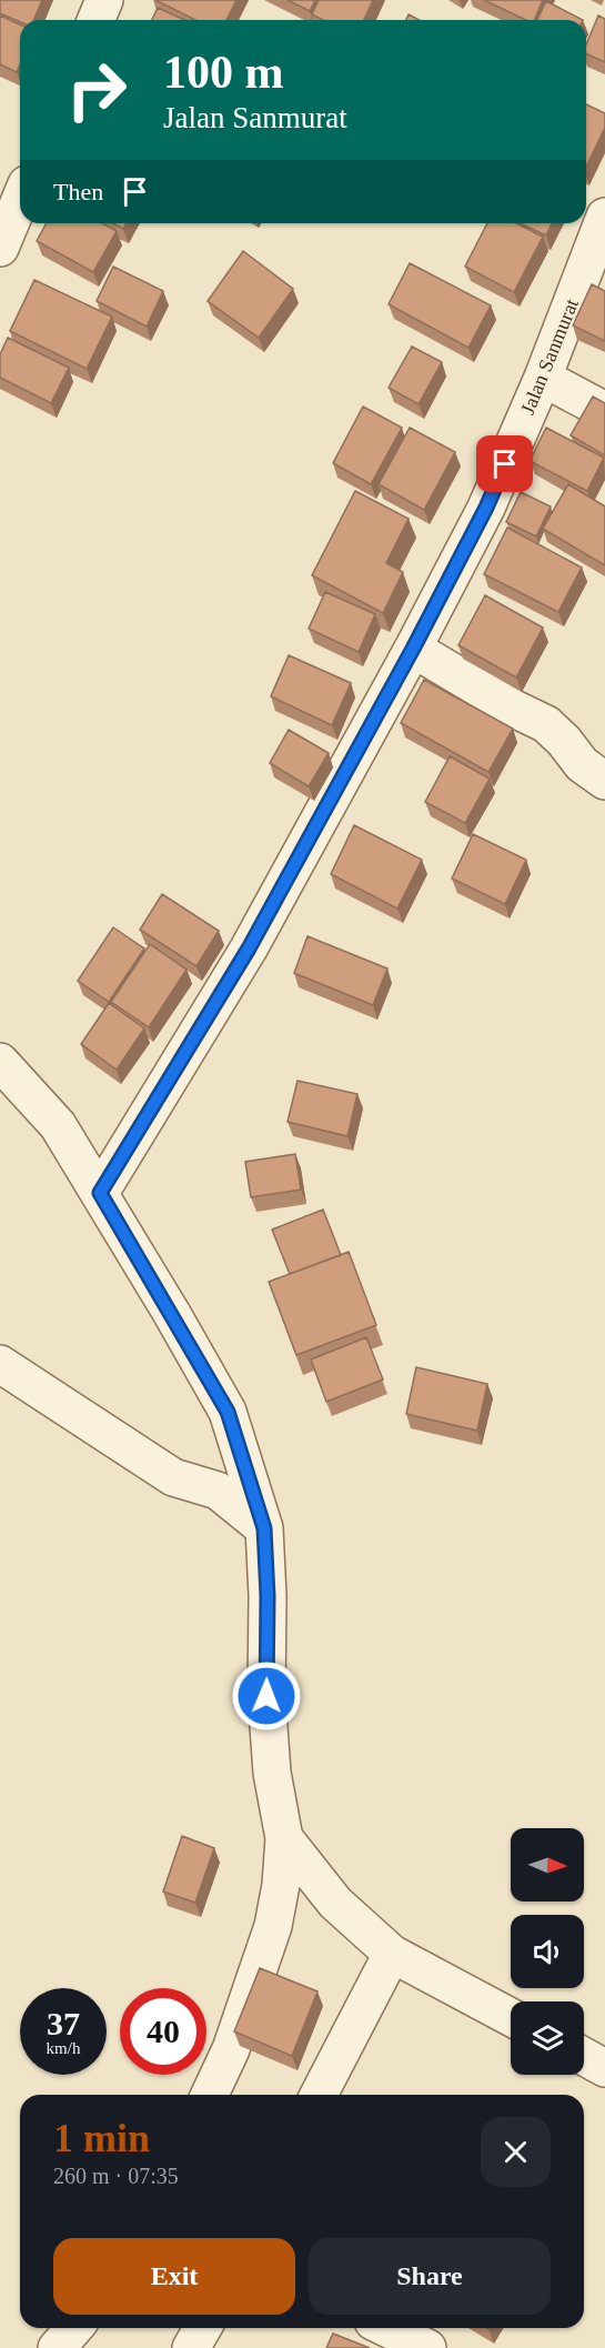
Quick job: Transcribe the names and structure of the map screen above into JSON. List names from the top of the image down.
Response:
{
  "streets": {
    "street": ["Jalan Sanmurat"]
  },
  "north": "right",
  "page": {
    "turn": ["100 m", "Jalan Sanmurat"],
    "then": "Then",
    "speed": "37 km/h",
    "limit": "40",
    "heading": ["1 min", "260 m · 07:35"],
    "buttons": ["Exit", "Share"]
  }
}
